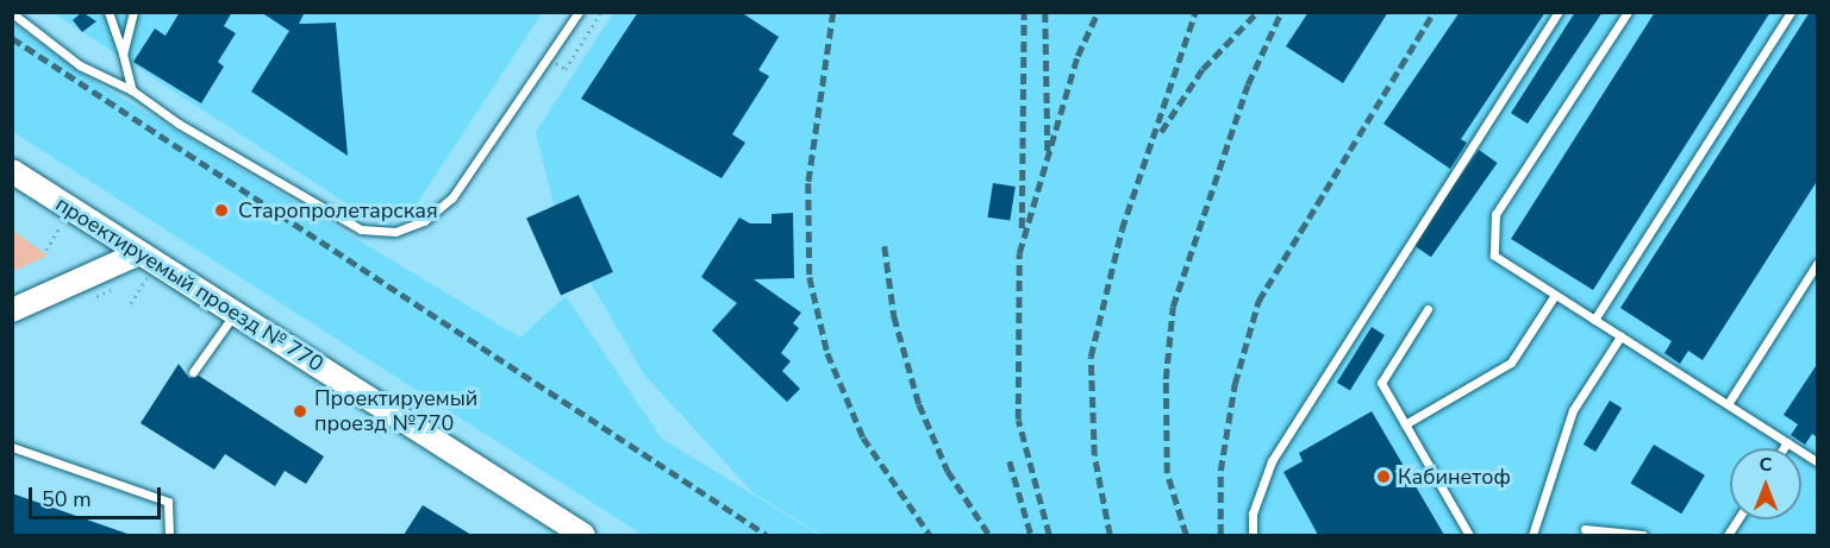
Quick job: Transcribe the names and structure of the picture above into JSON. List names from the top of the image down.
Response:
{
  "streets": {
    "street": ["проектируемый проезд № 770"]
  },
  "places": ["Старопролетарская", "Проектируемый проезд №770", "Кабинетоф"],
  "scale_bar": "50 m",
  "north": "top"
}
